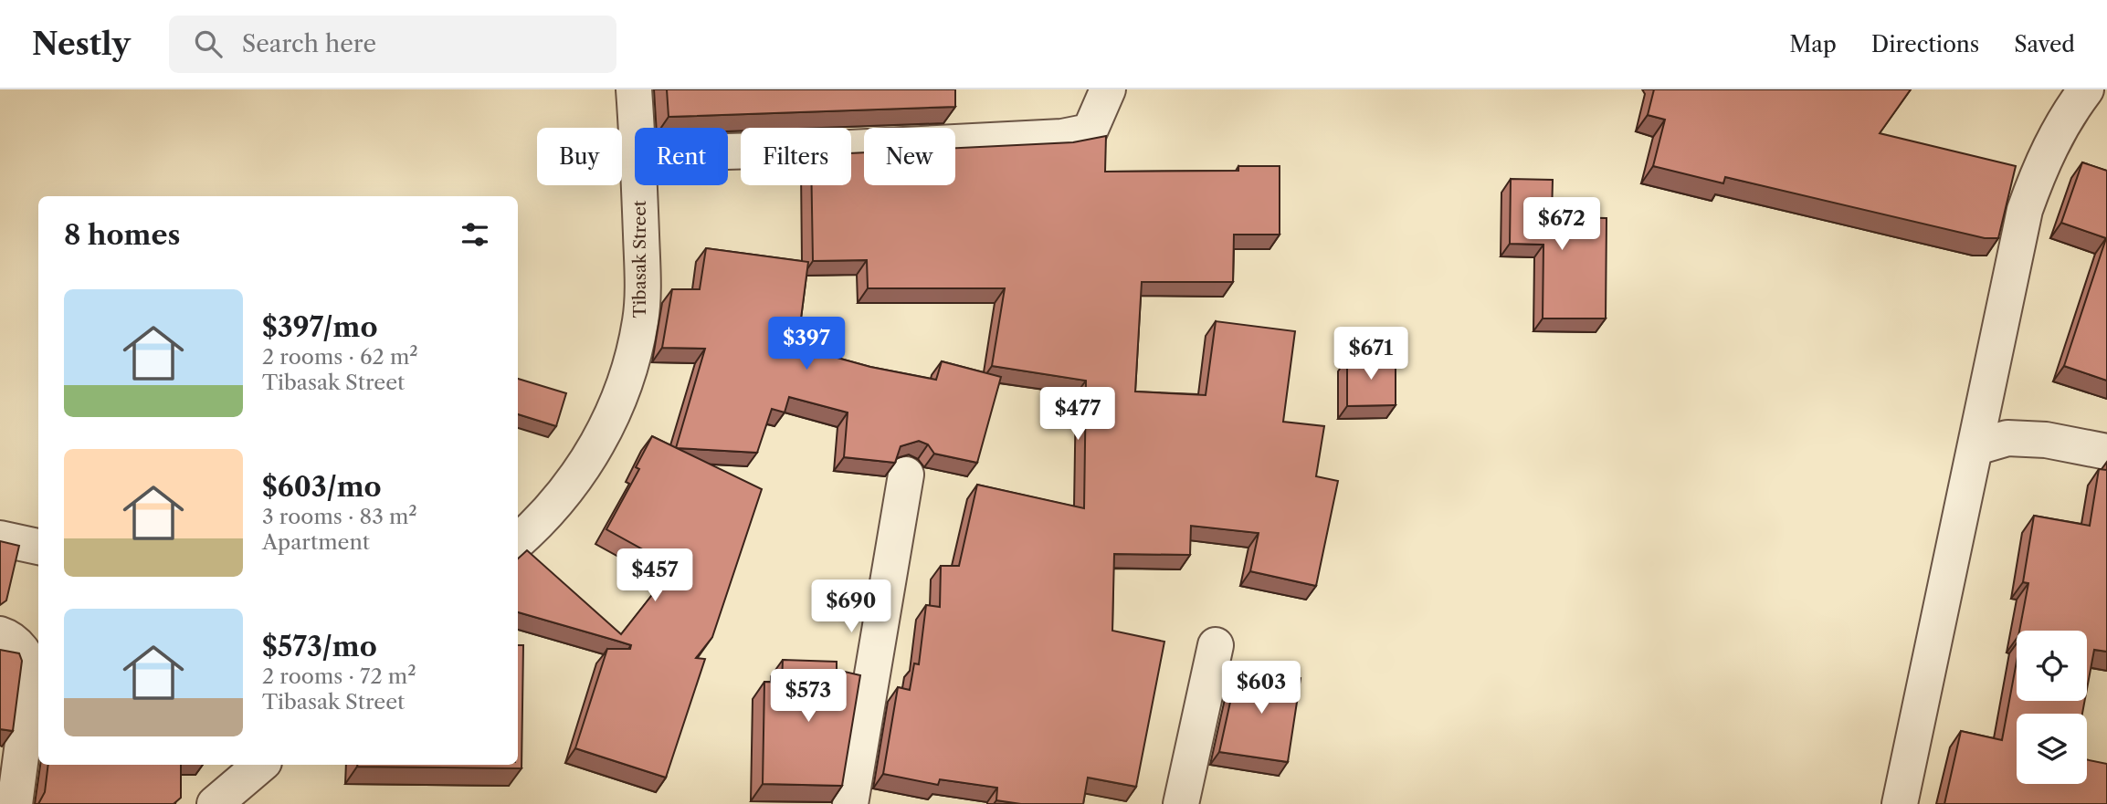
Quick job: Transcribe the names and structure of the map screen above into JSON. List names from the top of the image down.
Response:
{
  "streets": {
    "street": ["Tibasak Street"]
  },
  "page": {
    "header": "Nestly",
    "search": "Search here",
    "nav": ["Map", "Directions", "Saved"],
    "chip": [
      "Buy",
      "Rent",
      "Filters",
      "New"
    ],
    "heading": "8 homes",
    "price": [
      "$672",
      "$397",
      "$671",
      "$477",
      "$457",
      "$690",
      "$603",
      "$573"
    ],
    "list": [
      {
        "name": "$397/mo",
        "note": "2 rooms · 62 m² · Tibasak Street"
      },
      {
        "name": "$603/mo",
        "note": "3 rooms · 83 m² · Apartment"
      },
      {
        "name": "$573/mo",
        "note": "2 rooms · 72 m² · Tibasak Street"
      }
    ]
  }
}
